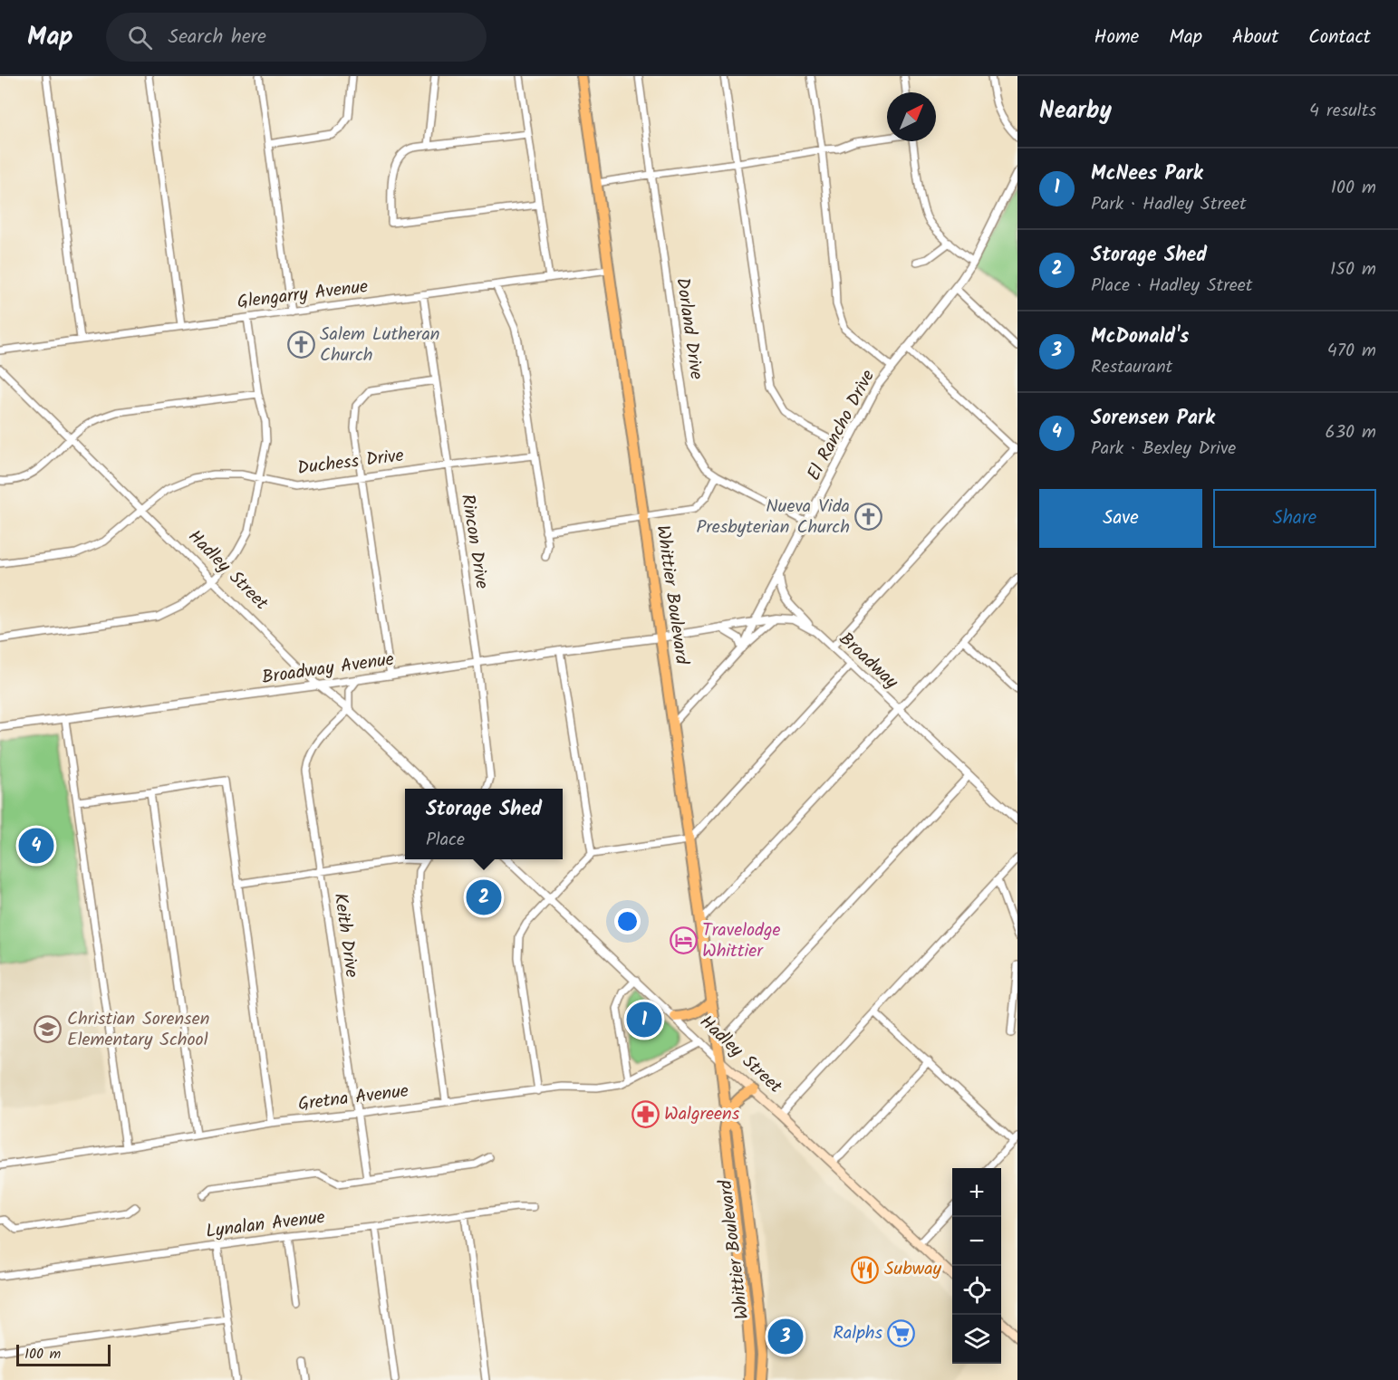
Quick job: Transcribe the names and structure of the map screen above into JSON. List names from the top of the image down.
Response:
{
  "streets": {
    "main road": ["Hadley Street", "Whittier Boulevard"],
    "street": [
      "Glengarry Avenue",
      "Dorland Drive",
      "El Rancho Drive",
      "Duchess Drive",
      "Rincon Drive",
      "Broadway",
      "Broadway Avenue",
      "Keith Drive",
      "Gretna Avenue",
      "Lynalan Avenue"
    ]
  },
  "crossings": [
    ["Glengarry Avenue", "Rincon Drive"],
    ["Glengarry Avenue", "Whittier Boulevard"],
    ["Dorland Drive", "El Rancho Drive"],
    ["El Rancho Drive", "Whittier Boulevard"],
    ["El Rancho Drive", "Broadway"],
    ["Duchess Drive", "Rincon Drive"],
    ["Duchess Drive", "Hadley Street"],
    ["Rincon Drive", "Broadway Avenue"],
    ["Hadley Street", "Whittier Boulevard"],
    ["Hadley Street", "Broadway Avenue"],
    ["Hadley Street", "Keith Drive"],
    ["Hadley Street", "Gretna Avenue"],
    ["Whittier Boulevard", "Broadway"],
    ["Whittier Boulevard", "Broadway Avenue"],
    ["Broadway", "Broadway Avenue"],
    ["Keith Drive", "Gretna Avenue"]
  ],
  "places": {
    "church": ["Salem Lutheran Church", "Nueva Vida Presbyterian Church"],
    "hotel": ["Travelodge Whittier"],
    "school or university": ["Christian Sorensen Elementary School"],
    "pharmacy": ["Walgreens"],
    "restaurant": ["Subway"],
    "supermarket": ["Ralphs"]
  },
  "scale_bar": "100 m",
  "north": "top right",
  "page": {
    "header": "Map",
    "search": "Search here",
    "nav": [
      "Home",
      "Map",
      "About",
      "Contact"
    ],
    "heading": ["Nearby", "4 results"],
    "list": [
      {
        "mark": "1",
        "name": "McNees Park",
        "note": "Park · Hadley Street",
        "value": "100 m"
      },
      {
        "mark": "2",
        "name": "Storage Shed",
        "note": "Place · Hadley Street",
        "value": "150 m"
      },
      {
        "mark": "3",
        "name": "McDonald's",
        "note": "Restaurant",
        "value": "470 m"
      },
      {
        "mark": "4",
        "name": "Sorensen Park",
        "note": "Park · Bexley Drive",
        "value": "630 m"
      }
    ],
    "buttons": ["Save", "Share"],
    "popup": ["Storage Shed", "Place"],
    "pins": [
      "4",
      "2",
      "1",
      "3"
    ],
    "map_buttons": ["+", "−"],
    "scale": "100 m"
  }
}
